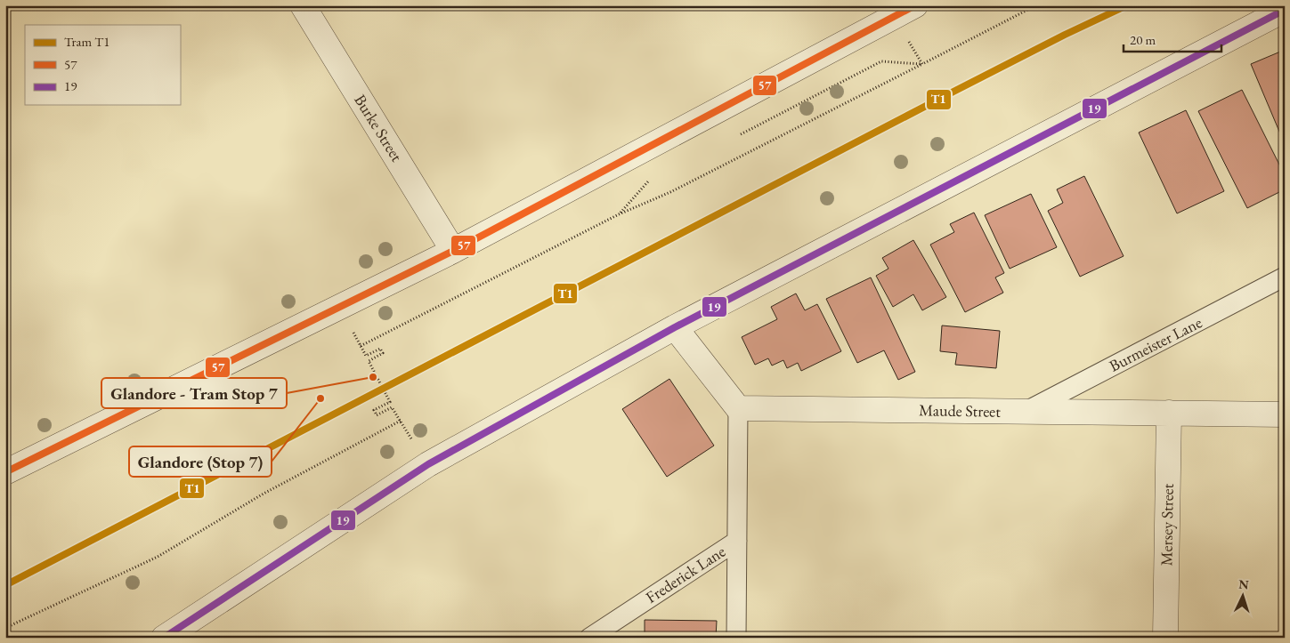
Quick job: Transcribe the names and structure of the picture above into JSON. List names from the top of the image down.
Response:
{
  "streets": {
    "street": ["Burke Street", "Maude Street", "Mersey Street"],
    "lane": ["Burmeister Lane", "Frederick Lane"]
  },
  "crossings": [
    ["Burmeister Lane", "Maude Street"],
    ["Maude Street", "Mersey Street"],
    ["Maude Street", "Frederick Lane"]
  ],
  "places": ["Glandore - Tram Stop 7", "Glandore (Stop 7)"],
  "lines": ["tram line T1", "transit line 57", "transit line 19"],
  "legend": ["Tram T1", "57", "19"],
  "scale_bar": "20 m",
  "north": "top"
}
